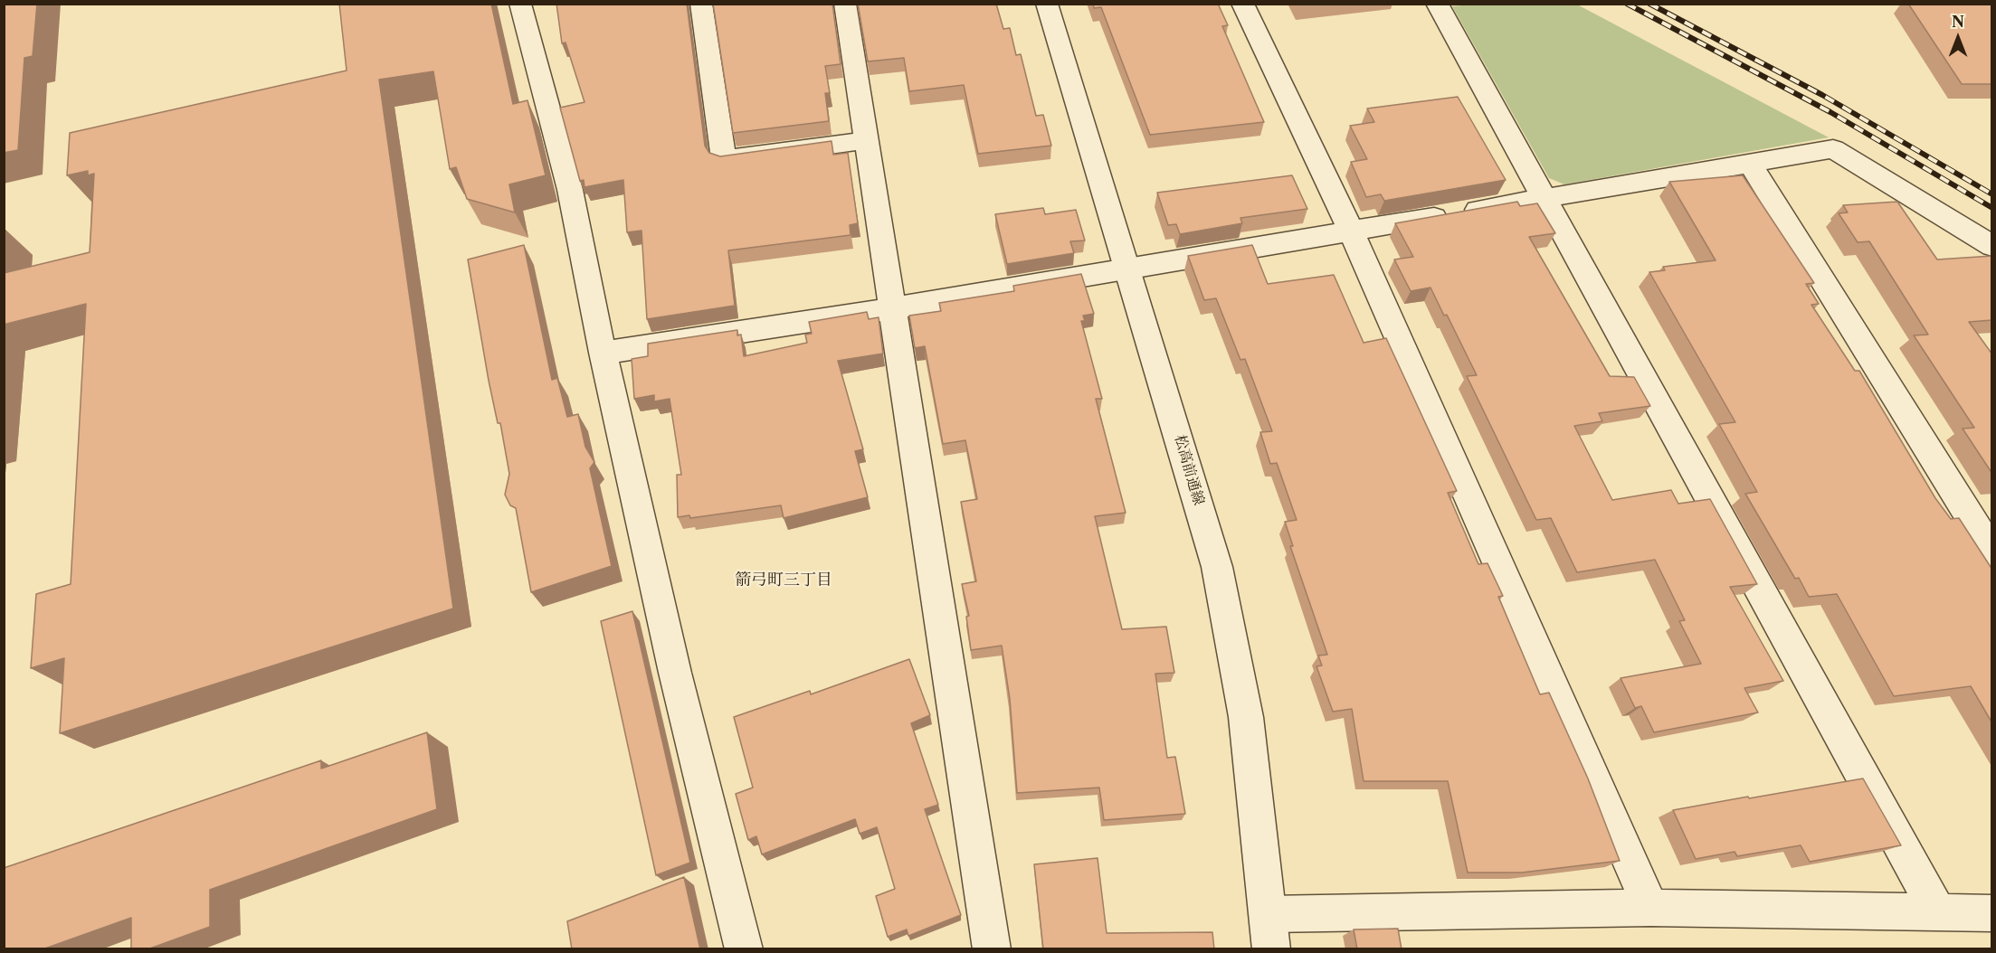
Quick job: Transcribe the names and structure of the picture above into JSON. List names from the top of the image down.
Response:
{
  "streets": {
    "street": ["松高前通線"]
  },
  "districts": ["箭弓町三丁目"],
  "north": "top"
}
